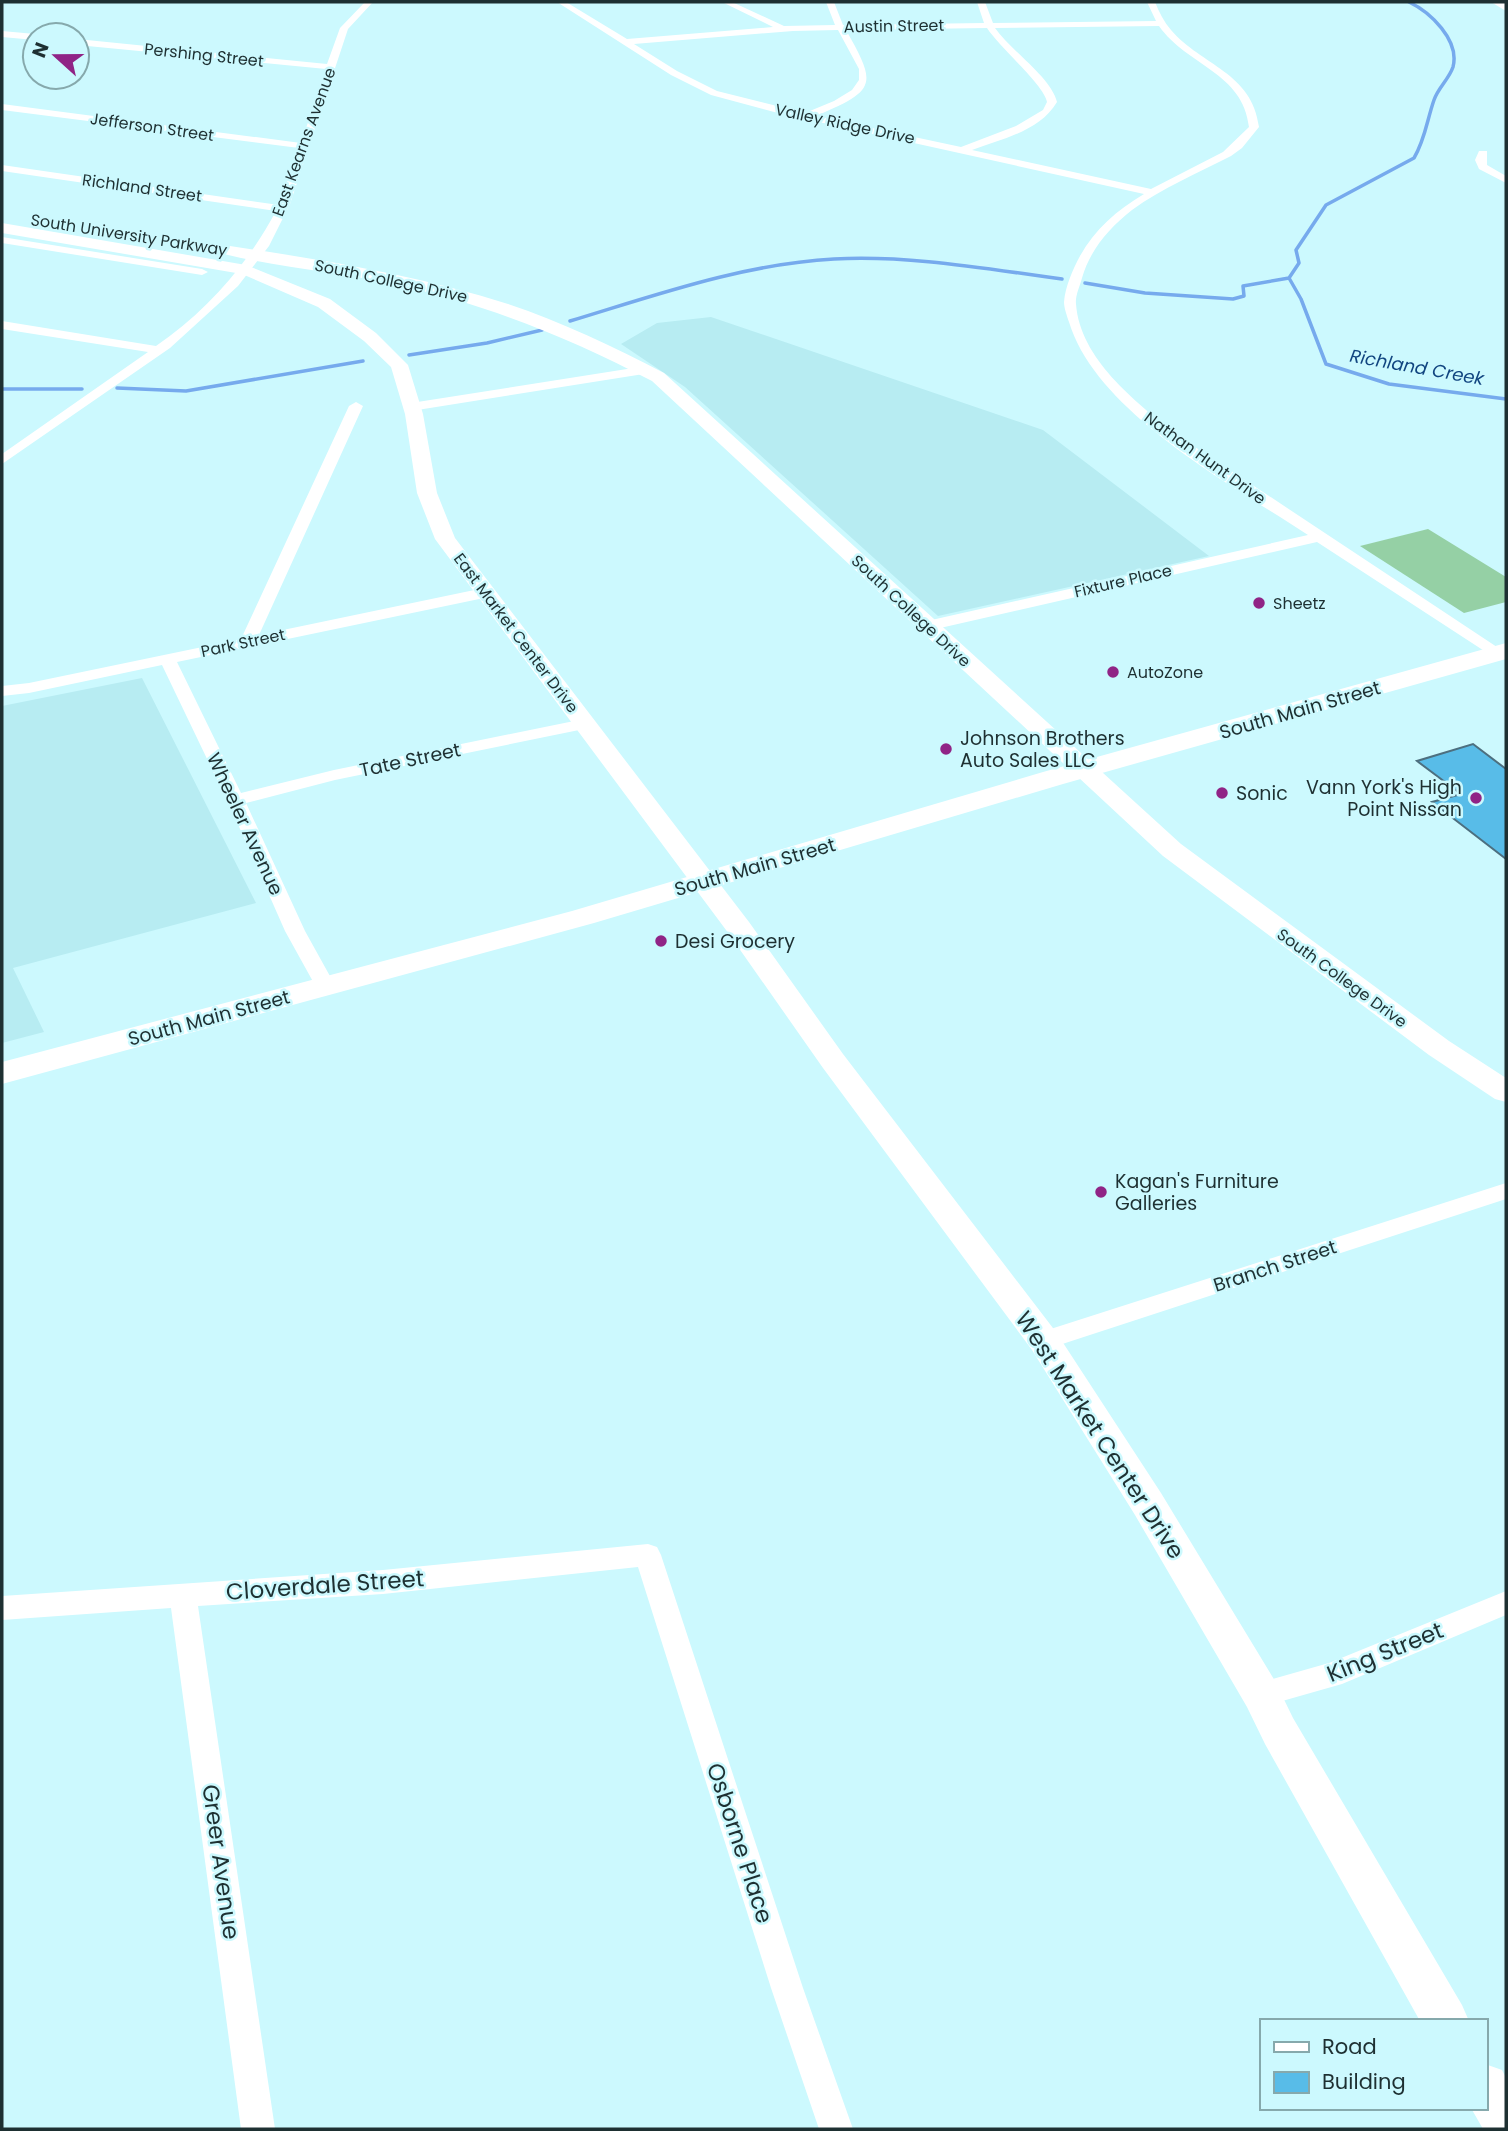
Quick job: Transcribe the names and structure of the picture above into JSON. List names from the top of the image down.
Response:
{
  "streets": {
    "main road": [
      "South University Parkway",
      "South College Drive",
      "East Market Center Drive",
      "South Main Street",
      "West Market Center Drive"
    ],
    "street": [
      "Austin Street",
      "Pershing Street",
      "Valley Ridge Drive",
      "Jefferson Street",
      "East Kearns Avenue",
      "Richland Street",
      "Nathan Hunt Drive",
      "Fixture Place",
      "Park Street",
      "Tate Street",
      "Wheeler Avenue",
      "Branch Street",
      "Cloverdale Street",
      "King Street",
      "Osborne Place",
      "Greer Avenue"
    ]
  },
  "crossings": [
    ["Austin Street", "Valley Ridge Drive"],
    ["Austin Street", "Nathan Hunt Drive"],
    ["Pershing Street", "East Kearns Avenue"],
    ["Valley Ridge Drive", "Nathan Hunt Drive"],
    ["Jefferson Street", "East Kearns Avenue"],
    ["East Kearns Avenue", "Richland Street"],
    ["East Kearns Avenue", "South University Parkway"],
    ["East Kearns Avenue", "South College Drive"],
    ["East Kearns Avenue", "East Market Center Drive"],
    ["South University Parkway", "South College Drive"],
    ["South University Parkway", "East Market Center Drive"],
    ["South College Drive", "Fixture Place"],
    ["South College Drive", "East Market Center Drive"],
    ["South College Drive", "South Main Street"],
    ["Nathan Hunt Drive", "Fixture Place"],
    ["Nathan Hunt Drive", "South Main Street"],
    ["East Market Center Drive", "Park Street"],
    ["East Market Center Drive", "South Main Street"],
    ["East Market Center Drive", "Tate Street"],
    ["East Market Center Drive", "West Market Center Drive"],
    ["Park Street", "Wheeler Avenue"],
    ["South Main Street", "Wheeler Avenue"],
    ["South Main Street", "West Market Center Drive"],
    ["Tate Street", "Wheeler Avenue"],
    ["Branch Street", "West Market Center Drive"],
    ["West Market Center Drive", "King Street"],
    ["Cloverdale Street", "Osborne Place"],
    ["Cloverdale Street", "Greer Avenue"]
  ],
  "water": ["Richland Creek"],
  "places": [
    "Sheetz",
    "AutoZone",
    "Johnson Brothers Auto Sales LLC",
    "Sonic",
    "Vann York's High Point Nissan",
    "Desi Grocery",
    "Kagan's Furniture Galleries"
  ],
  "legend": ["Road", "Building"],
  "north": "left"
}
